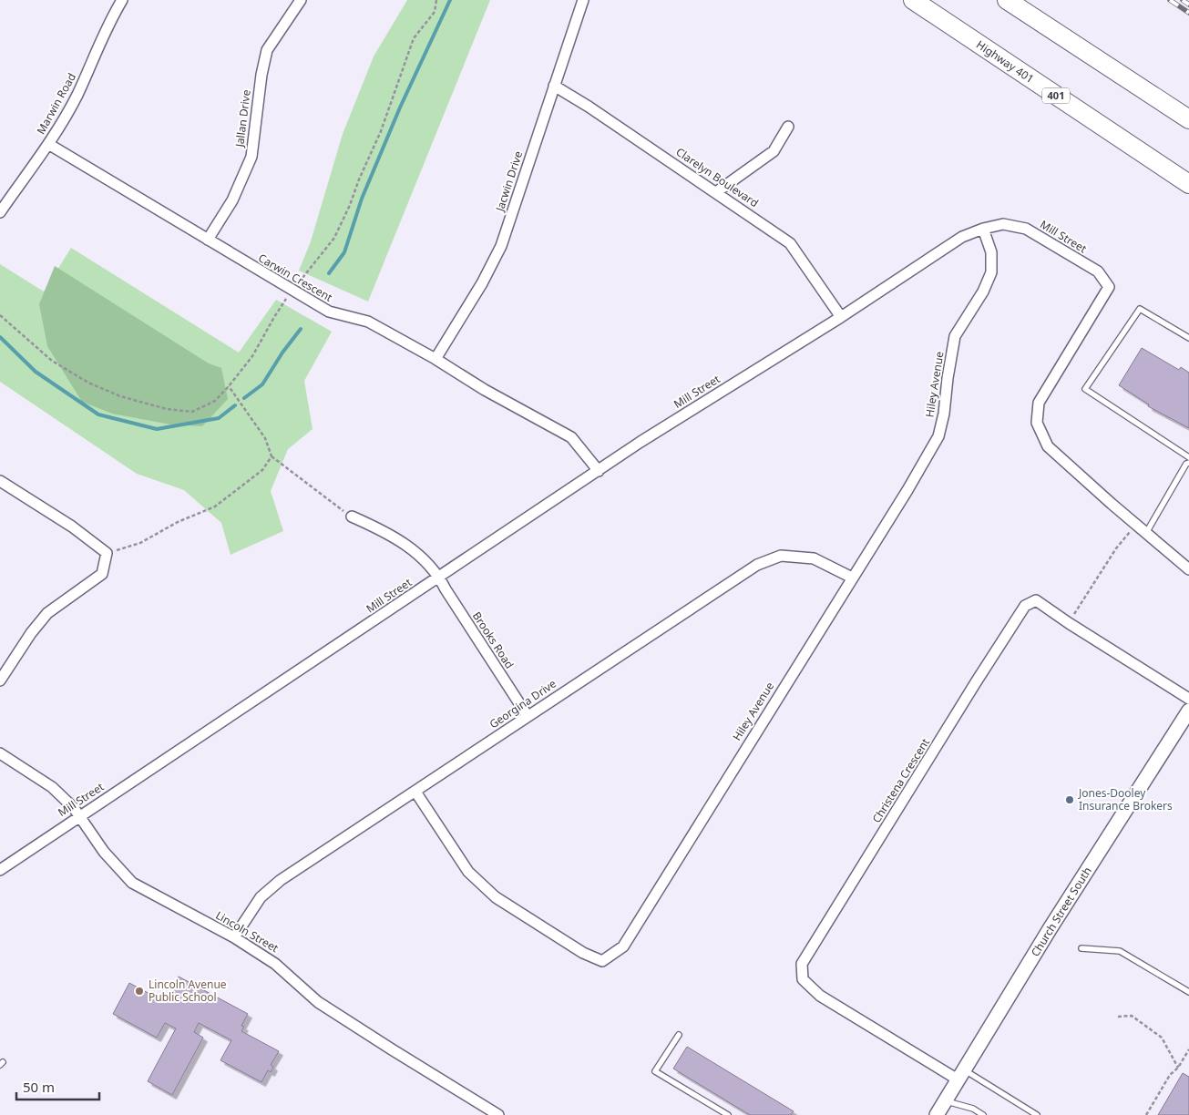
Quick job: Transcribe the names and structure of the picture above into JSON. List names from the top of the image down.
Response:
{
  "streets": {
    "highway": ["Highway 401", "401"],
    "main road": ["Church Street South"],
    "street": [
      "Marwin Road",
      "Jallan Drive",
      "Clarelyn Boulevard",
      "Jacwin Drive",
      "Mill Street",
      "Carwin Crescent",
      "Hiley Avenue",
      "Brooks Road",
      "Georgina Drive",
      "Christena Crescent",
      "Lincoln Street"
    ]
  },
  "crossings": [
    ["Marwin Road", "Carwin Crescent"],
    ["Jallan Drive", "Carwin Crescent"],
    ["Clarelyn Boulevard", "Jacwin Drive"],
    ["Clarelyn Boulevard", "Mill Street"],
    ["Jacwin Drive", "Carwin Crescent"],
    ["Mill Street", "Carwin Crescent"],
    ["Mill Street", "Hiley Avenue"],
    ["Mill Street", "Brooks Road"],
    ["Mill Street", "Lincoln Street"],
    ["Hiley Avenue", "Georgina Drive"],
    ["Brooks Road", "Georgina Drive"],
    ["Georgina Drive", "Lincoln Street"],
    ["Christena Crescent", "Church Street South"]
  ],
  "places": ["Jones-Dooley Insurance Brokers", "Lincoln Avenue Public School"],
  "scale_bar": "50 m"
}
